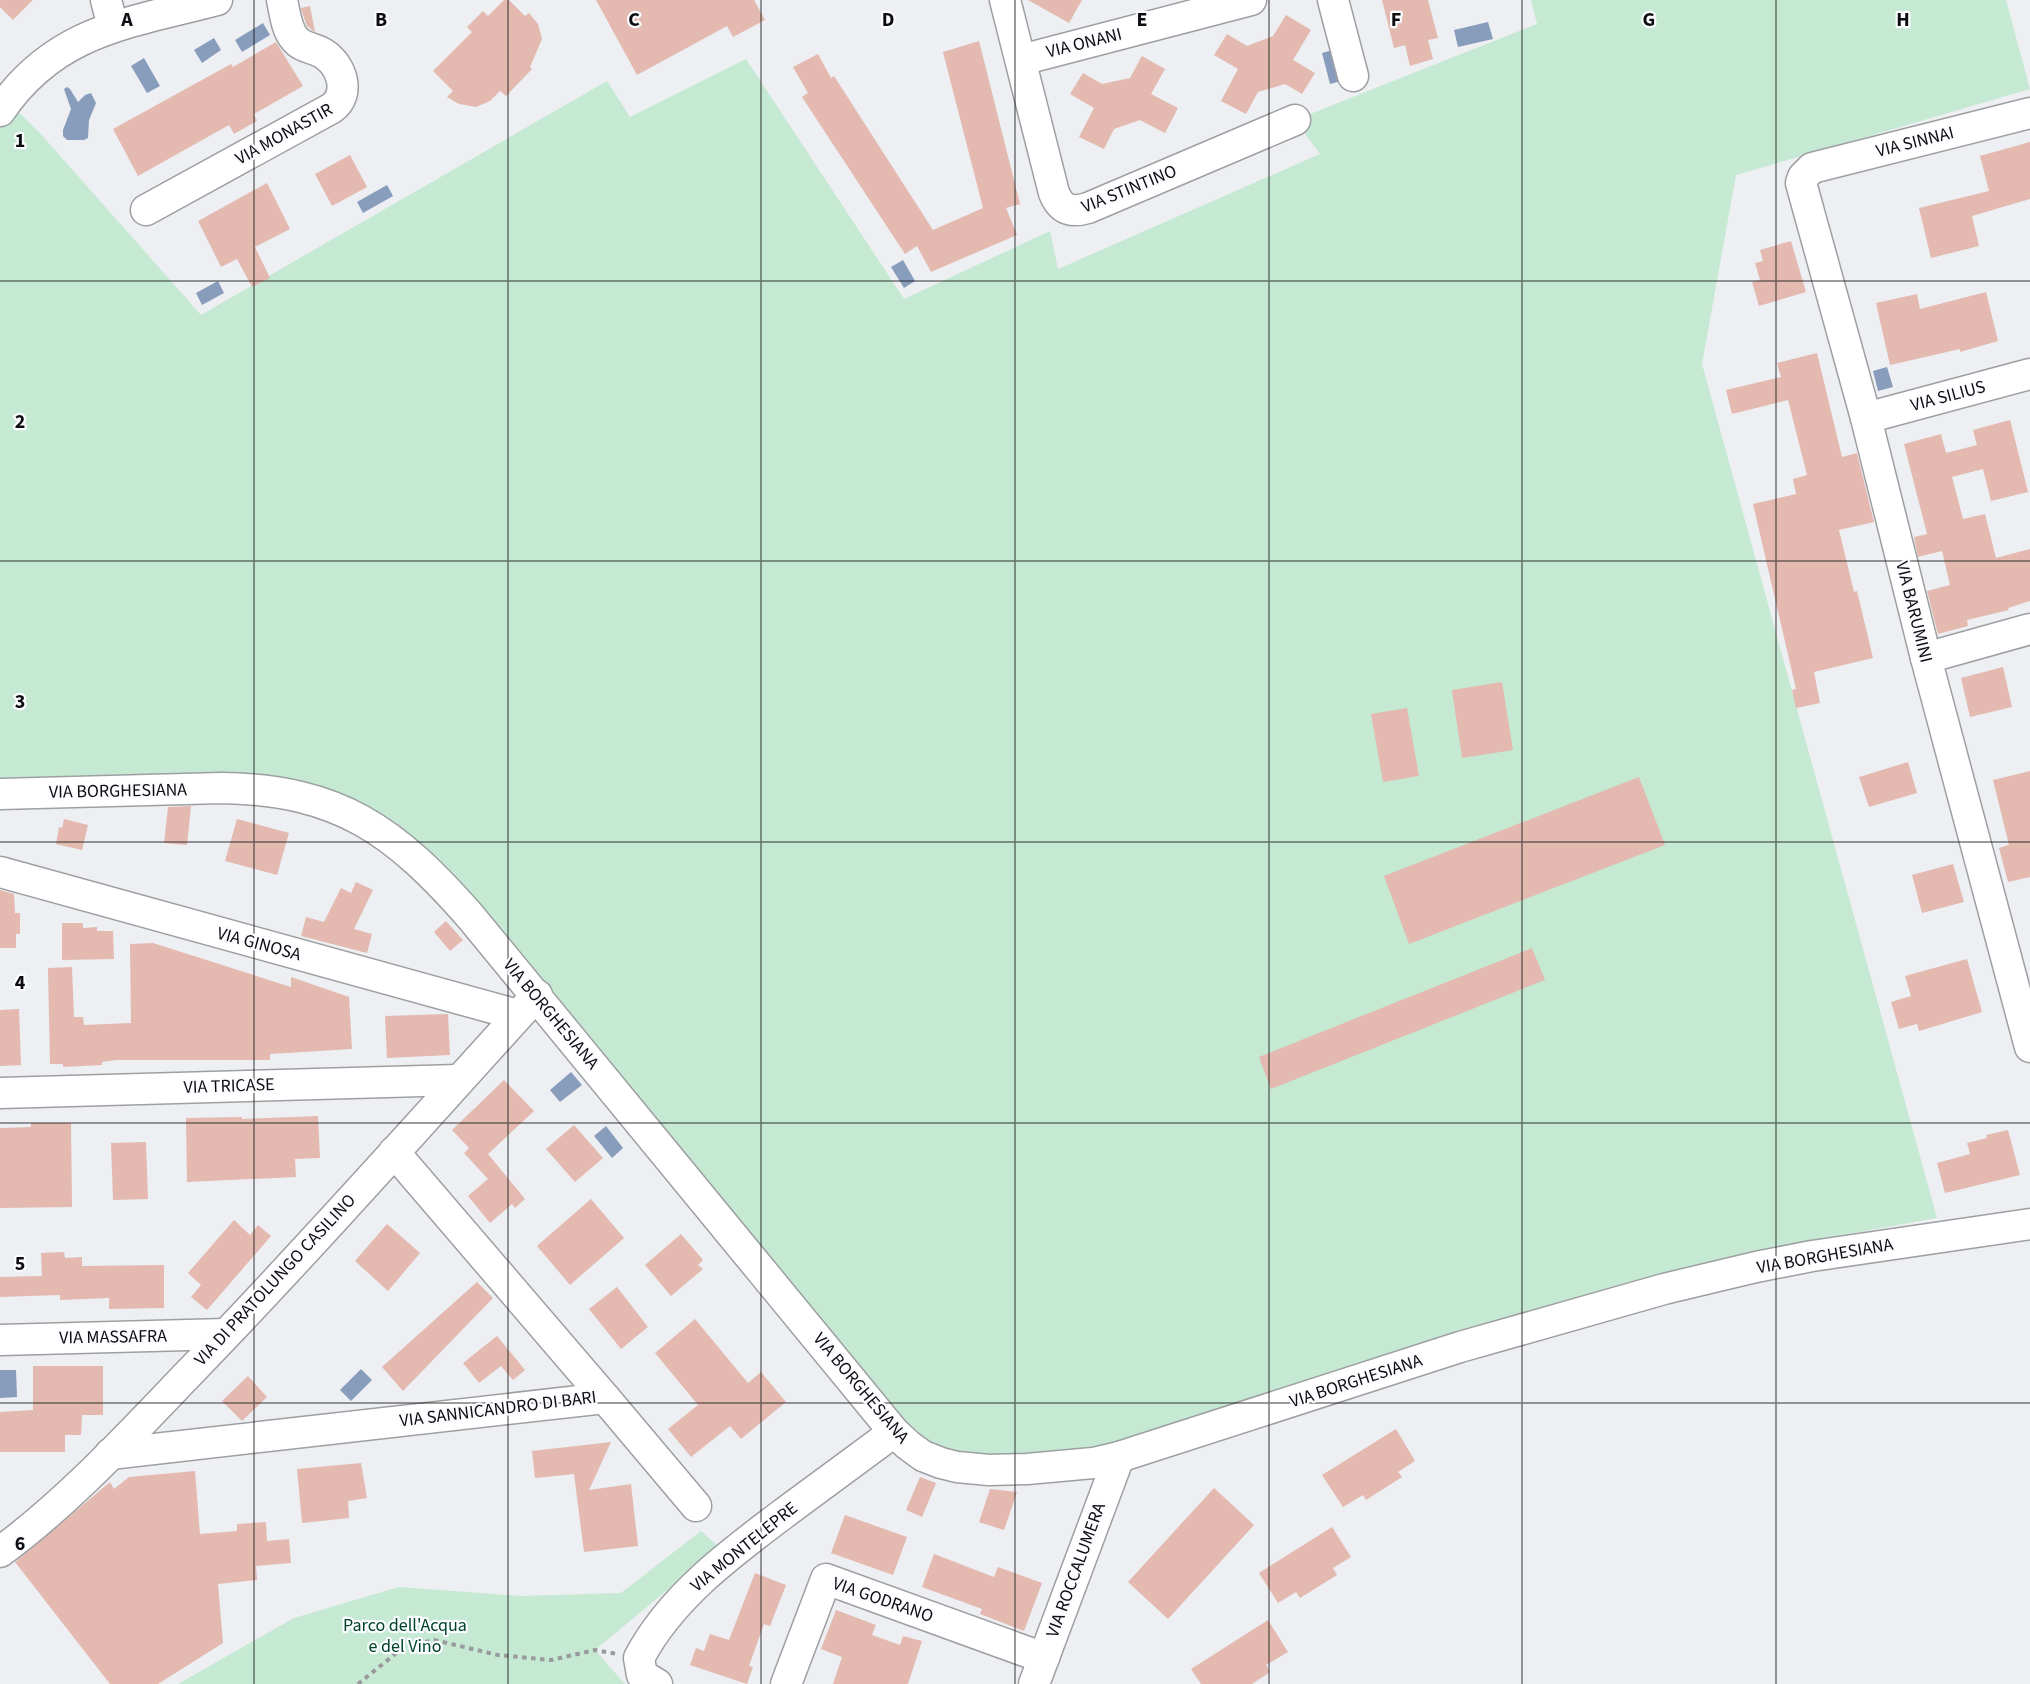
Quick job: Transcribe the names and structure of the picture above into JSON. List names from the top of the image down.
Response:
{
  "streets": {
    "street": [
      "VIA ONANI",
      "VIA MONASTIR",
      "VIA SINNAI",
      "VIA STINTINO",
      "VIA SILIUS",
      "VIA BARUMINI",
      "VIA BORGHESIANA",
      "VIA GINOSA",
      "VIA TRICASE",
      "VIA DI PRATOLUNGO CASILINO",
      "VIA MASSAFRA",
      "VIA SANNICANDRO DI BARI",
      "VIA MONTELEPRE",
      "VIA ROCCALUMERA",
      "VIA GODRANO"
    ]
  },
  "crossings": [
    ["VIA ONANI", "VIA STINTINO"],
    ["VIA SINNAI", "VIA BARUMINI"],
    ["VIA SILIUS", "VIA BARUMINI"],
    ["VIA BORGHESIANA", "VIA GINOSA"],
    ["VIA BORGHESIANA", "VIA DI PRATOLUNGO CASILINO"],
    ["VIA BORGHESIANA", "VIA MONTELEPRE"],
    ["VIA BORGHESIANA", "VIA ROCCALUMERA"],
    ["VIA GINOSA", "VIA DI PRATOLUNGO CASILINO"],
    ["VIA TRICASE", "VIA DI PRATOLUNGO CASILINO"],
    ["VIA DI PRATOLUNGO CASILINO", "VIA MASSAFRA"],
    ["VIA DI PRATOLUNGO CASILINO", "VIA SANNICANDRO DI BARI"],
    ["VIA ROCCALUMERA", "VIA GODRANO"]
  ],
  "parks": ["Parco dell'Acqua e del Vino"],
  "grid": {
    "columns": [
      "A",
      "B",
      "C",
      "D",
      "E",
      "F",
      "G",
      "H"
    ],
    "rows": [
      "1",
      "2",
      "3",
      "4",
      "5",
      "6"
    ]
  }
}
